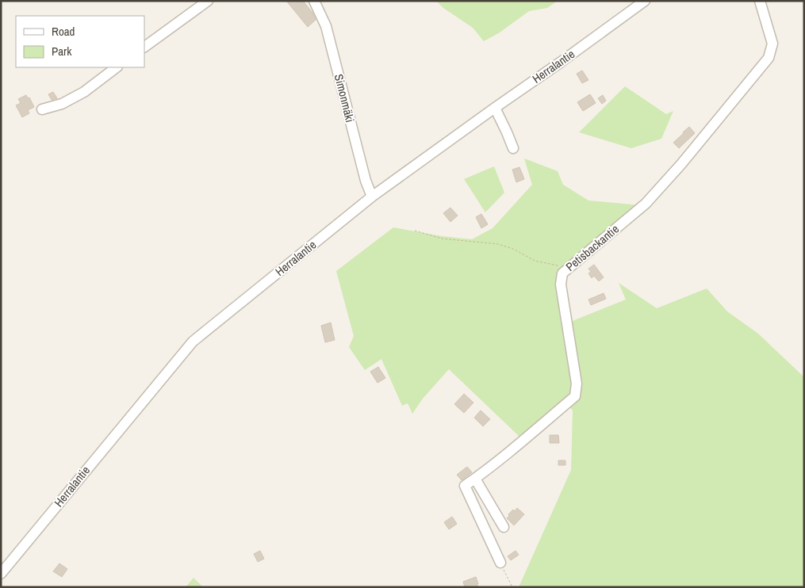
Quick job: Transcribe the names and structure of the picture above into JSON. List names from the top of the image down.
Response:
{
  "streets": {
    "street": ["Herralantie", "Simonmäki", "Petisbackantie"]
  },
  "crossings": [
    ["Herralantie", "Simonmäki"]
  ],
  "legend": ["Road", "Park"]
}
